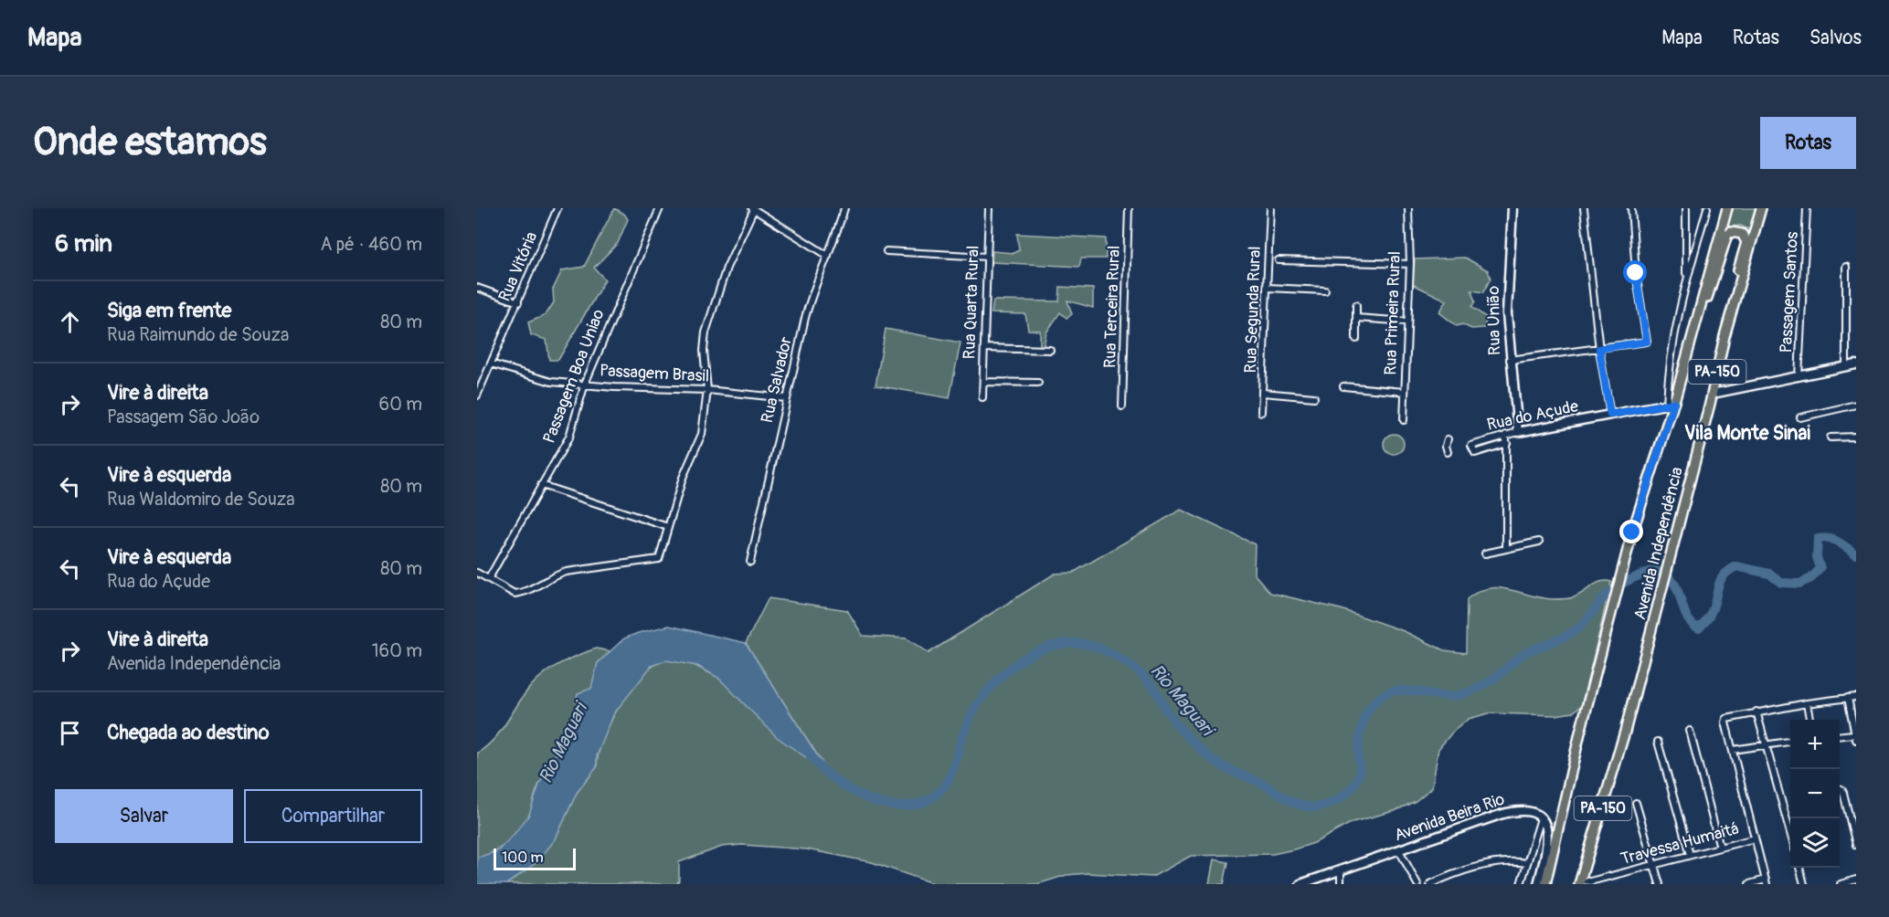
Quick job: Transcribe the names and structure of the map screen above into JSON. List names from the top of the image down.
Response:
{
  "streets": {
    "main road": ["PA-150", "Avenida Independência"],
    "street": [
      "Rua Vitória",
      "Passagem Santos",
      "Rua Quarta Rural",
      "Rua Terceira Rural",
      "Rua Segunda Rural",
      "Rua Primeira Rural",
      "Rua União",
      "Passagem Brasil",
      "Passagem Boa Uniao",
      "Rua Salvador",
      "Rua do Açude",
      "Avenida Beira Rio",
      "Travessa Humaitá"
    ]
  },
  "crossings": [
    ["Rua Vitória", "Passagem Brasil"],
    ["Rua União", "Rua do Açude"],
    ["Passagem Brasil", "Passagem Boa Uniao"],
    ["Passagem Brasil", "Rua Salvador"],
    ["Rua do Açude", "Avenida Independência"],
    ["Avenida Independência", "Travessa Humaitá"]
  ],
  "districts": ["Vila Monte Sinai"],
  "water": ["Rio Maguari"],
  "scale_bar": "100 m",
  "page": {
    "header": "Mapa",
    "nav": ["Mapa", "Rotas", "Salvos"],
    "buttons": [
      "Rotas",
      ["Salvar", "Compartilhar"]
    ],
    "title": "Onde estamos",
    "heading": ["6 min", "A pé · 460 m"],
    "list": [
      ["Siga em frente", "Rua Raimundo de Souza", "80 m"],
      ["Vire à direita", "Passagem São João", "60 m"],
      ["Vire à esquerda", "Rua Waldomiro de Souza", "80 m"],
      ["Vire à esquerda", "Rua do Açude", "80 m"],
      ["Vire à direita", "Avenida Independência", "160 m"],
      "Chegada ao destino"
    ],
    "map_buttons": ["+", "−"],
    "scale": "100 m"
  }
}
